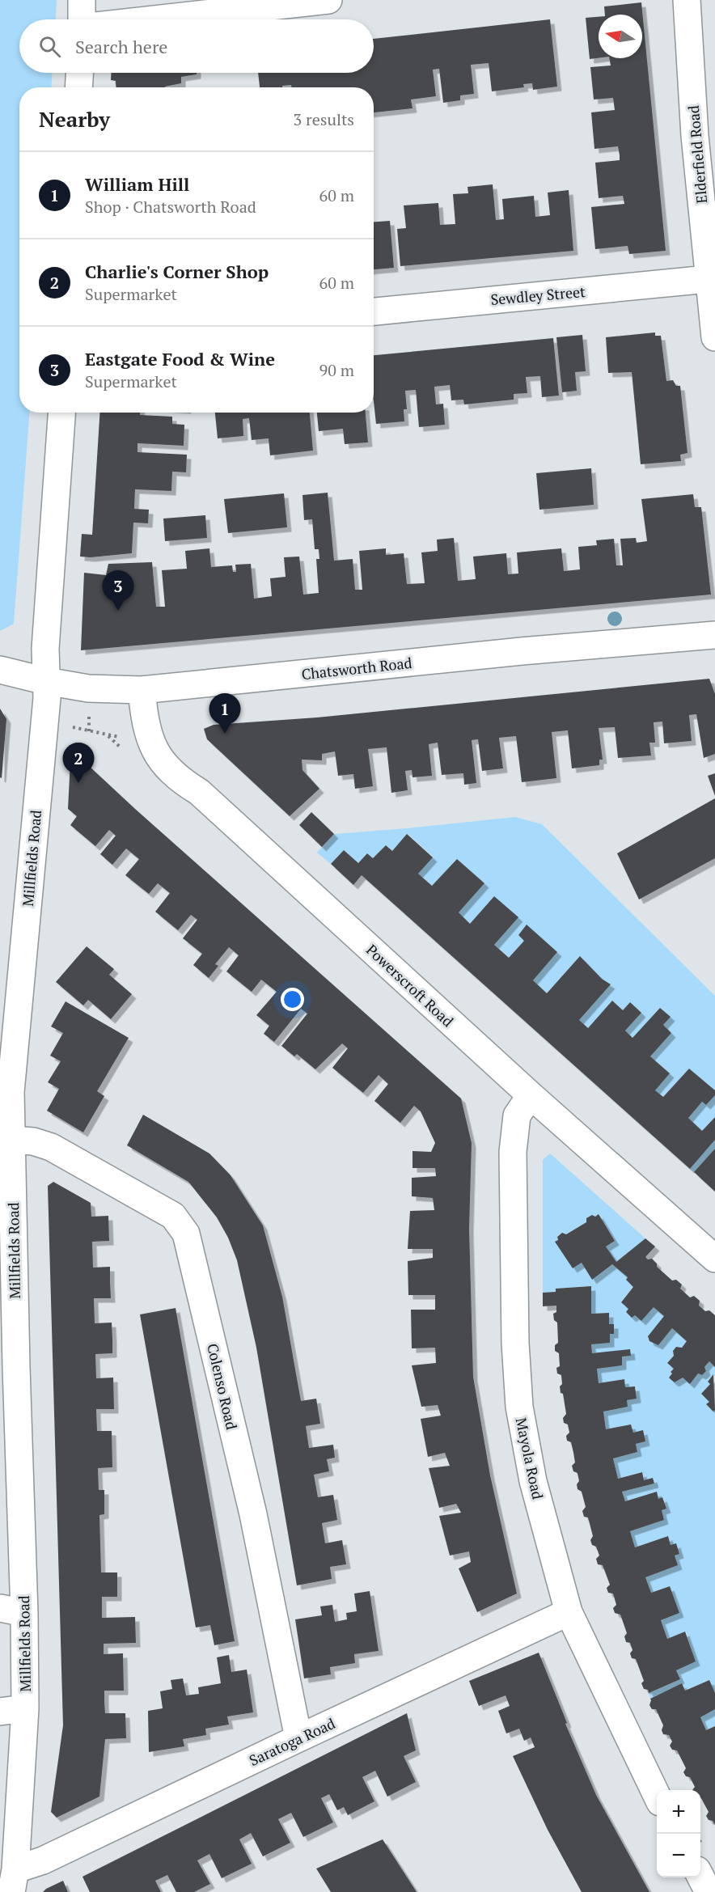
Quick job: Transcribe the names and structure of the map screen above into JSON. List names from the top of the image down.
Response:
{
  "streets": {
    "street": [
      "Elderfield Road",
      "Sewdley Street",
      "Chatsworth Road",
      "Millfields Road",
      "Powerscroft Road",
      "Colenso Road",
      "Mayola Road",
      "Saratoga Road"
    ]
  },
  "crossings": [
    ["Elderfield Road", "Sewdley Street"],
    ["Chatsworth Road", "Millfields Road"],
    ["Chatsworth Road", "Powerscroft Road"],
    ["Millfields Road", "Colenso Road"],
    ["Millfields Road", "Saratoga Road"],
    ["Powerscroft Road", "Mayola Road"],
    ["Colenso Road", "Saratoga Road"],
    ["Mayola Road", "Saratoga Road"]
  ],
  "north": "left",
  "page": {
    "search": "Search here",
    "heading": ["Nearby", "3 results"],
    "list": [
      {
        "mark": "1",
        "name": "William Hill",
        "note": "Shop · Chatsworth Road",
        "value": "60 m"
      },
      {
        "mark": "2",
        "name": "Charlie's Corner Shop",
        "note": "Supermarket",
        "value": "60 m"
      },
      {
        "mark": "3",
        "name": "Eastgate Food & Wine",
        "note": "Supermarket",
        "value": "90 m"
      }
    ],
    "pins": ["3", "1", "2"],
    "map_buttons": ["+", "−"]
  }
}
